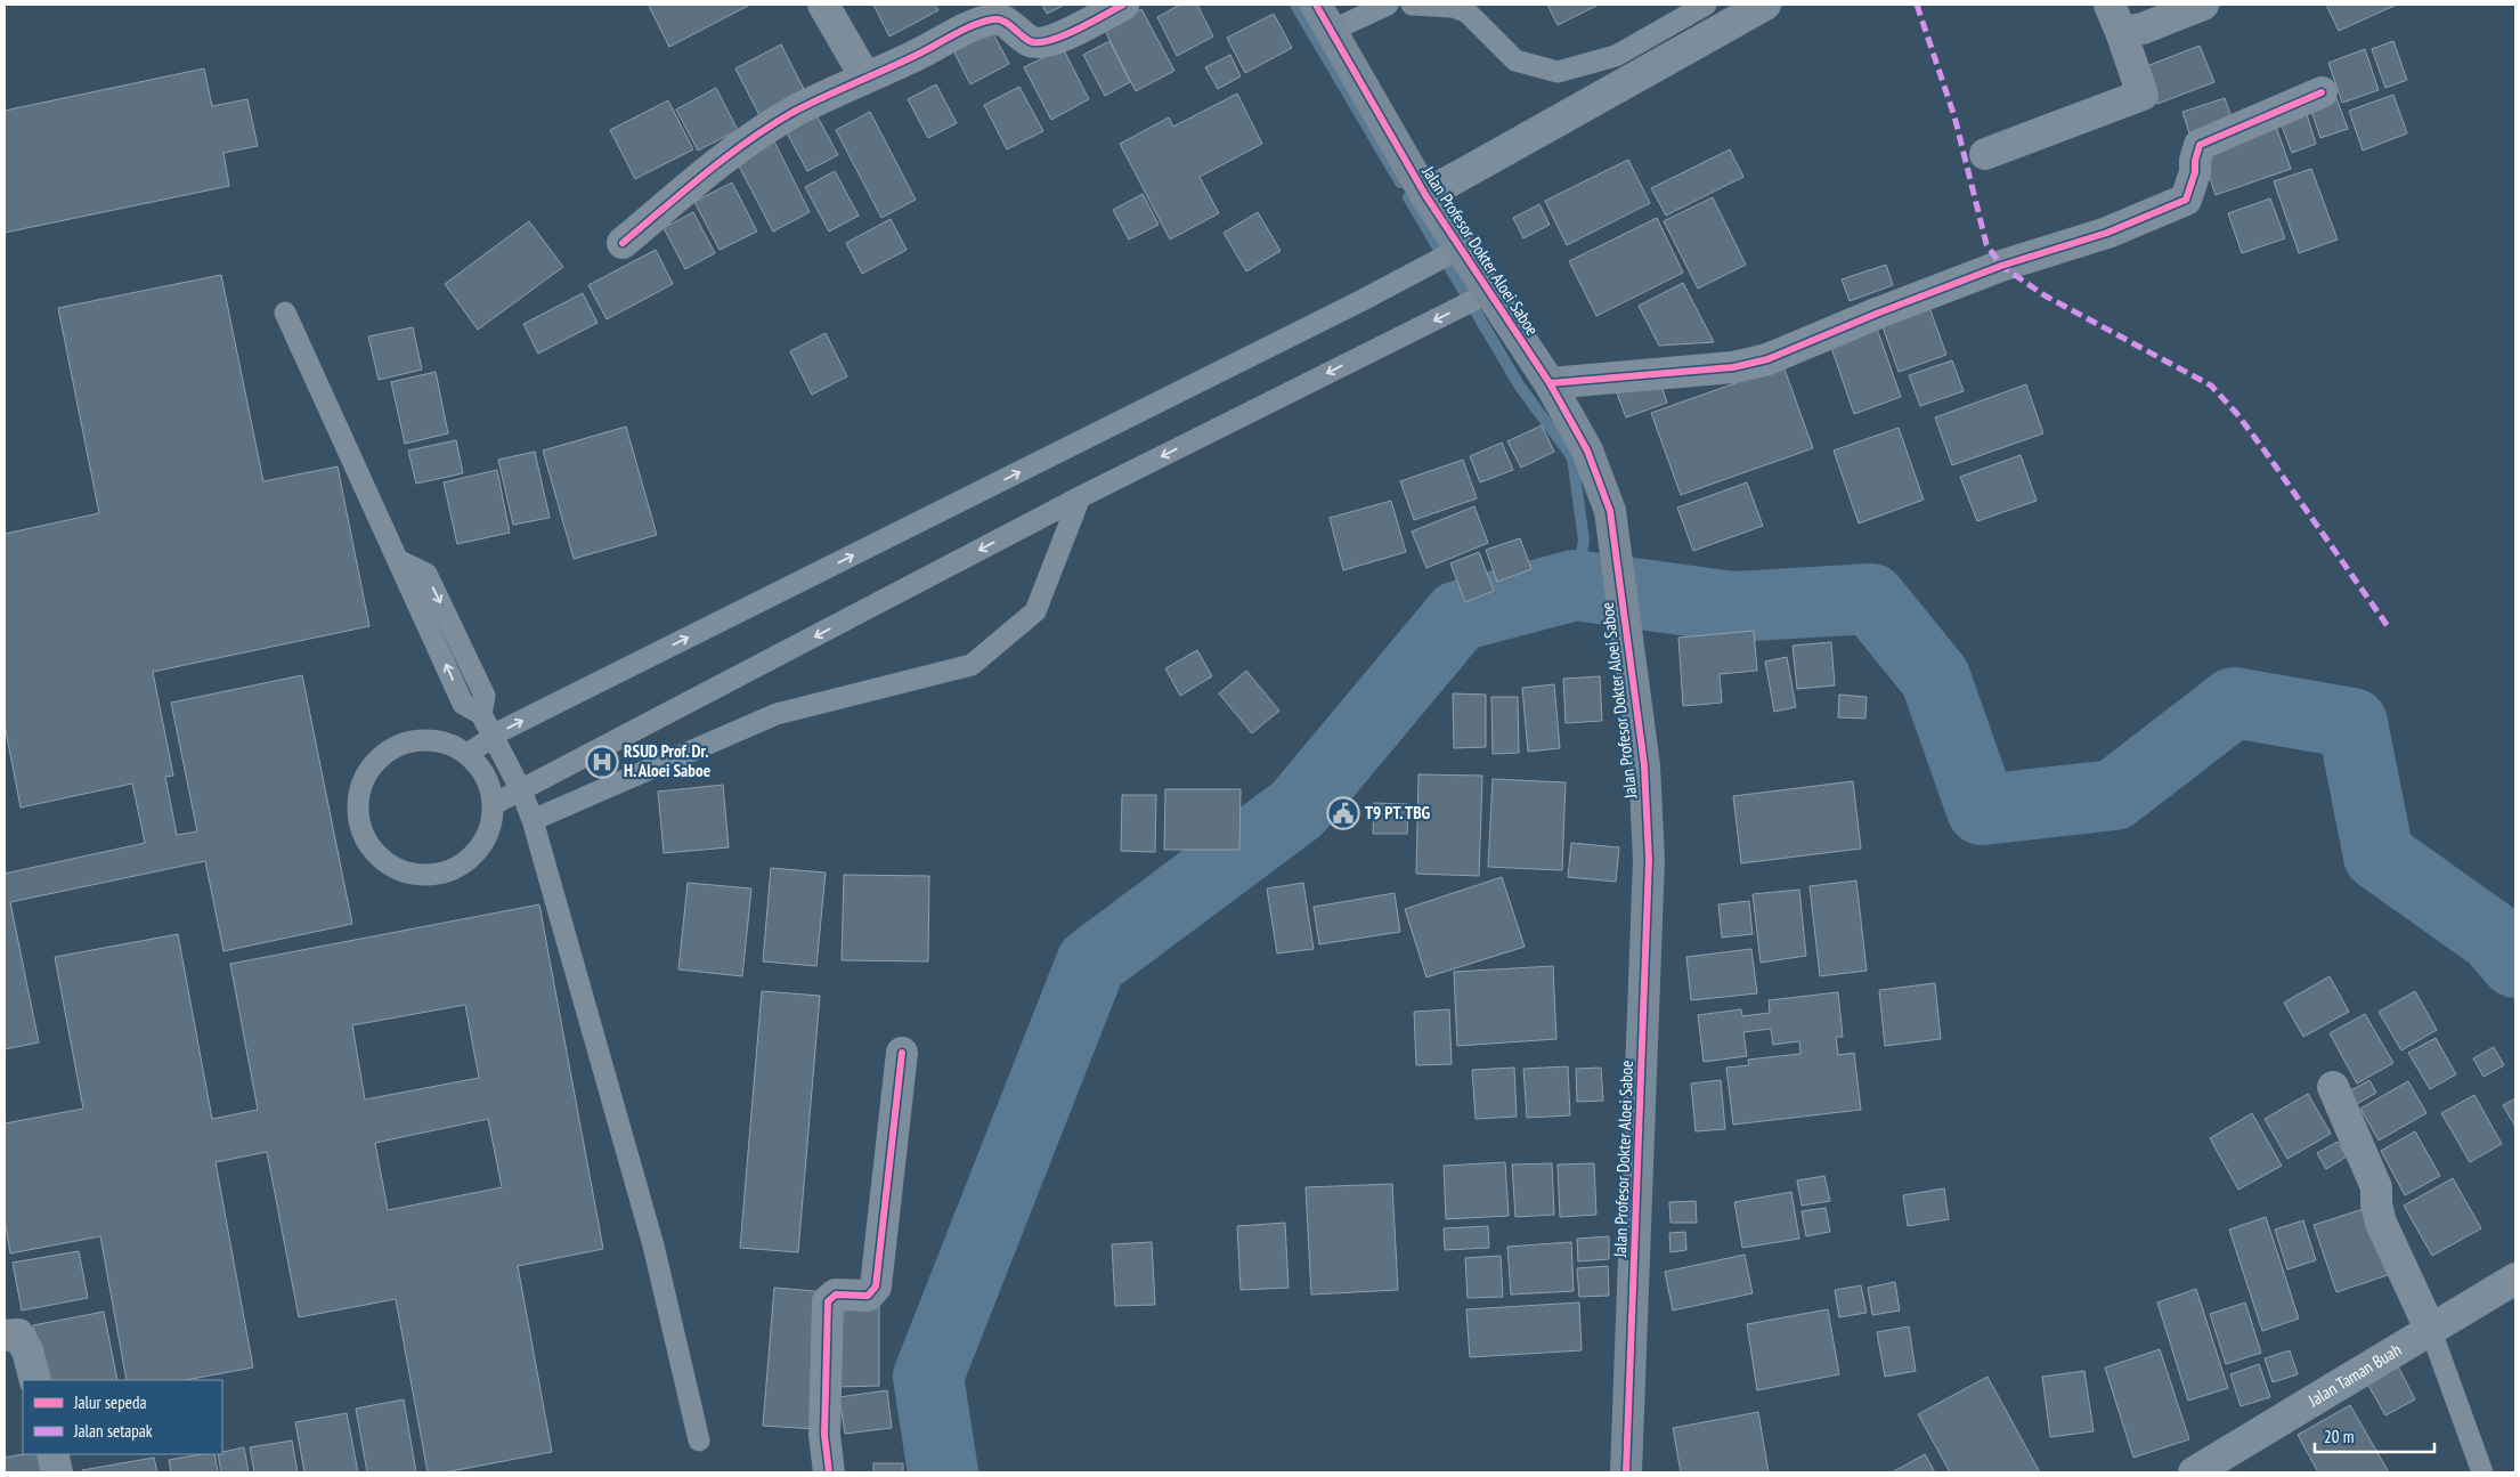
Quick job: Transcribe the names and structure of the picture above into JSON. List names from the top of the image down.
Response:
{
  "streets": {
    "street": ["Jalan Profesor Dokter Aloei Saboe", "Jalan Taman Buah"]
  },
  "places": {
    "hospital": ["RSUD Prof. Dr. H. Aloei Saboe"],
    "public building": ["T9 PT. TBG"]
  },
  "legend": ["Jalur sepeda", "Jalan setapak"],
  "scale_bar": "20 m"
}
